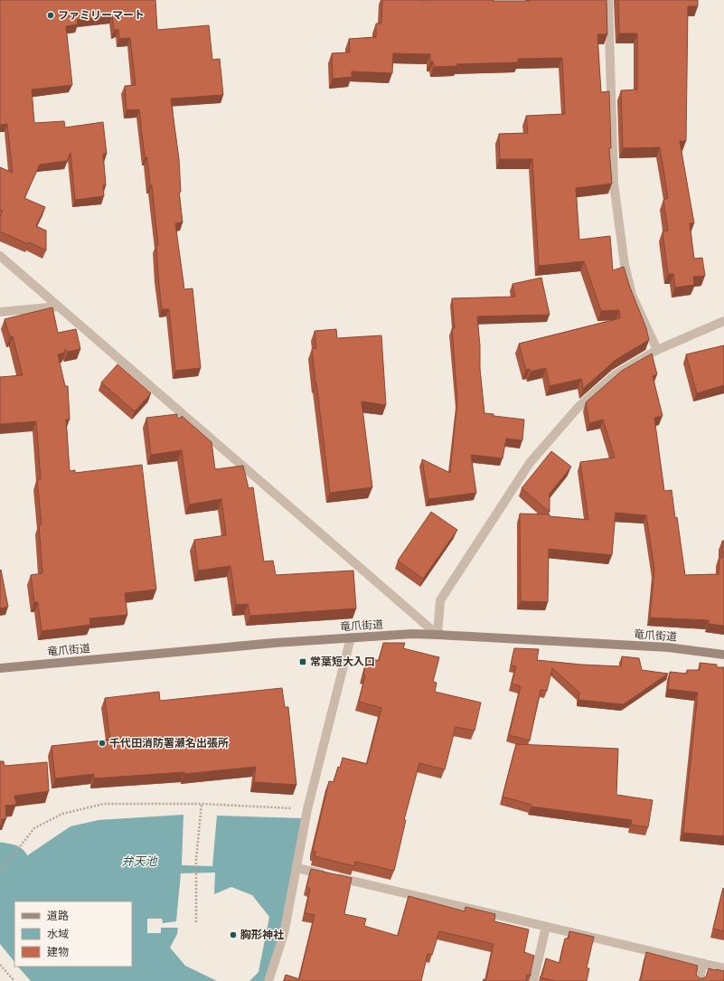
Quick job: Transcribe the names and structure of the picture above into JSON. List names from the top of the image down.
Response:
{
  "streets": {
    "main road": ["竜爪街道"]
  },
  "water": ["弁天池"],
  "places": {
    "other": ["ファミリーマート", "千代田消防署瀬名出張所", "胸形神社"],
    "transit": ["常葉短大入口"]
  },
  "legend": ["道路", "水域", "建物"]
}
